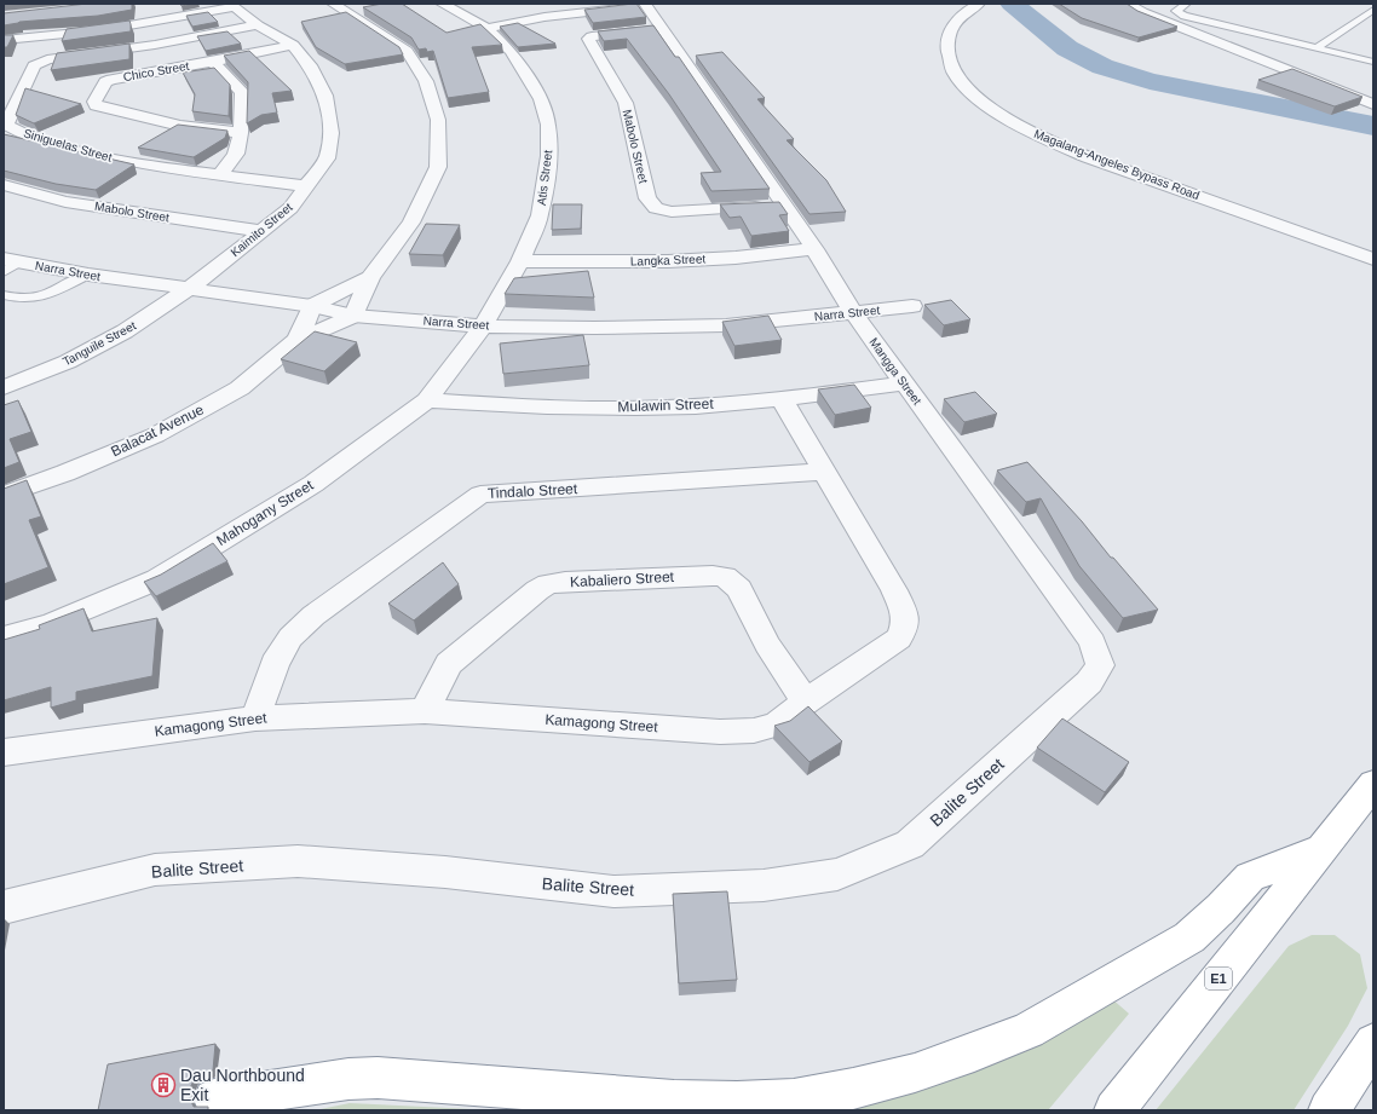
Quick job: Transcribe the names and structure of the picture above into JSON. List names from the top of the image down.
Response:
{
  "streets": {
    "highway": ["E1"],
    "street": [
      "Chico Street",
      "Siniguelas Street",
      "Mabolo Street",
      "Magalang-Angeles Bypass Road",
      "Atis Street",
      "Kaimito Street",
      "Langka Street",
      "Narra Street",
      "Tanguile Street",
      "Mangga Street",
      "Mulawin Street",
      "Balacat Avenue",
      "Tindalo Street",
      "Mahogany Street",
      "Kabaliero Street",
      "Kamagong Street",
      "Balite Street"
    ]
  },
  "crossings": [
    ["Chico Street", "Kaimito Street"],
    ["Siniguelas Street", "Kaimito Street"],
    ["Mabolo Street", "Kaimito Street"],
    ["Mabolo Street", "Mangga Street"],
    ["Atis Street", "Langka Street"],
    ["Atis Street", "Narra Street"],
    ["Atis Street", "Mahogany Street"],
    ["Kaimito Street", "Narra Street"],
    ["Kaimito Street", "Tanguile Street"],
    ["Langka Street", "Mangga Street"],
    ["Narra Street", "Tanguile Street"],
    ["Narra Street", "Mangga Street"],
    ["Narra Street", "Balacat Avenue"],
    ["Narra Street", "Mahogany Street"],
    ["Mangga Street", "Mulawin Street"],
    ["Mangga Street", "Balite Street"],
    ["Mulawin Street", "Mahogany Street"],
    ["Mulawin Street", "Kamagong Street"],
    ["Tindalo Street", "Kamagong Street"],
    ["Kabaliero Street", "Kamagong Street"]
  ],
  "places": {
    "building": ["Dau Northbound Exit"]
  }
}
